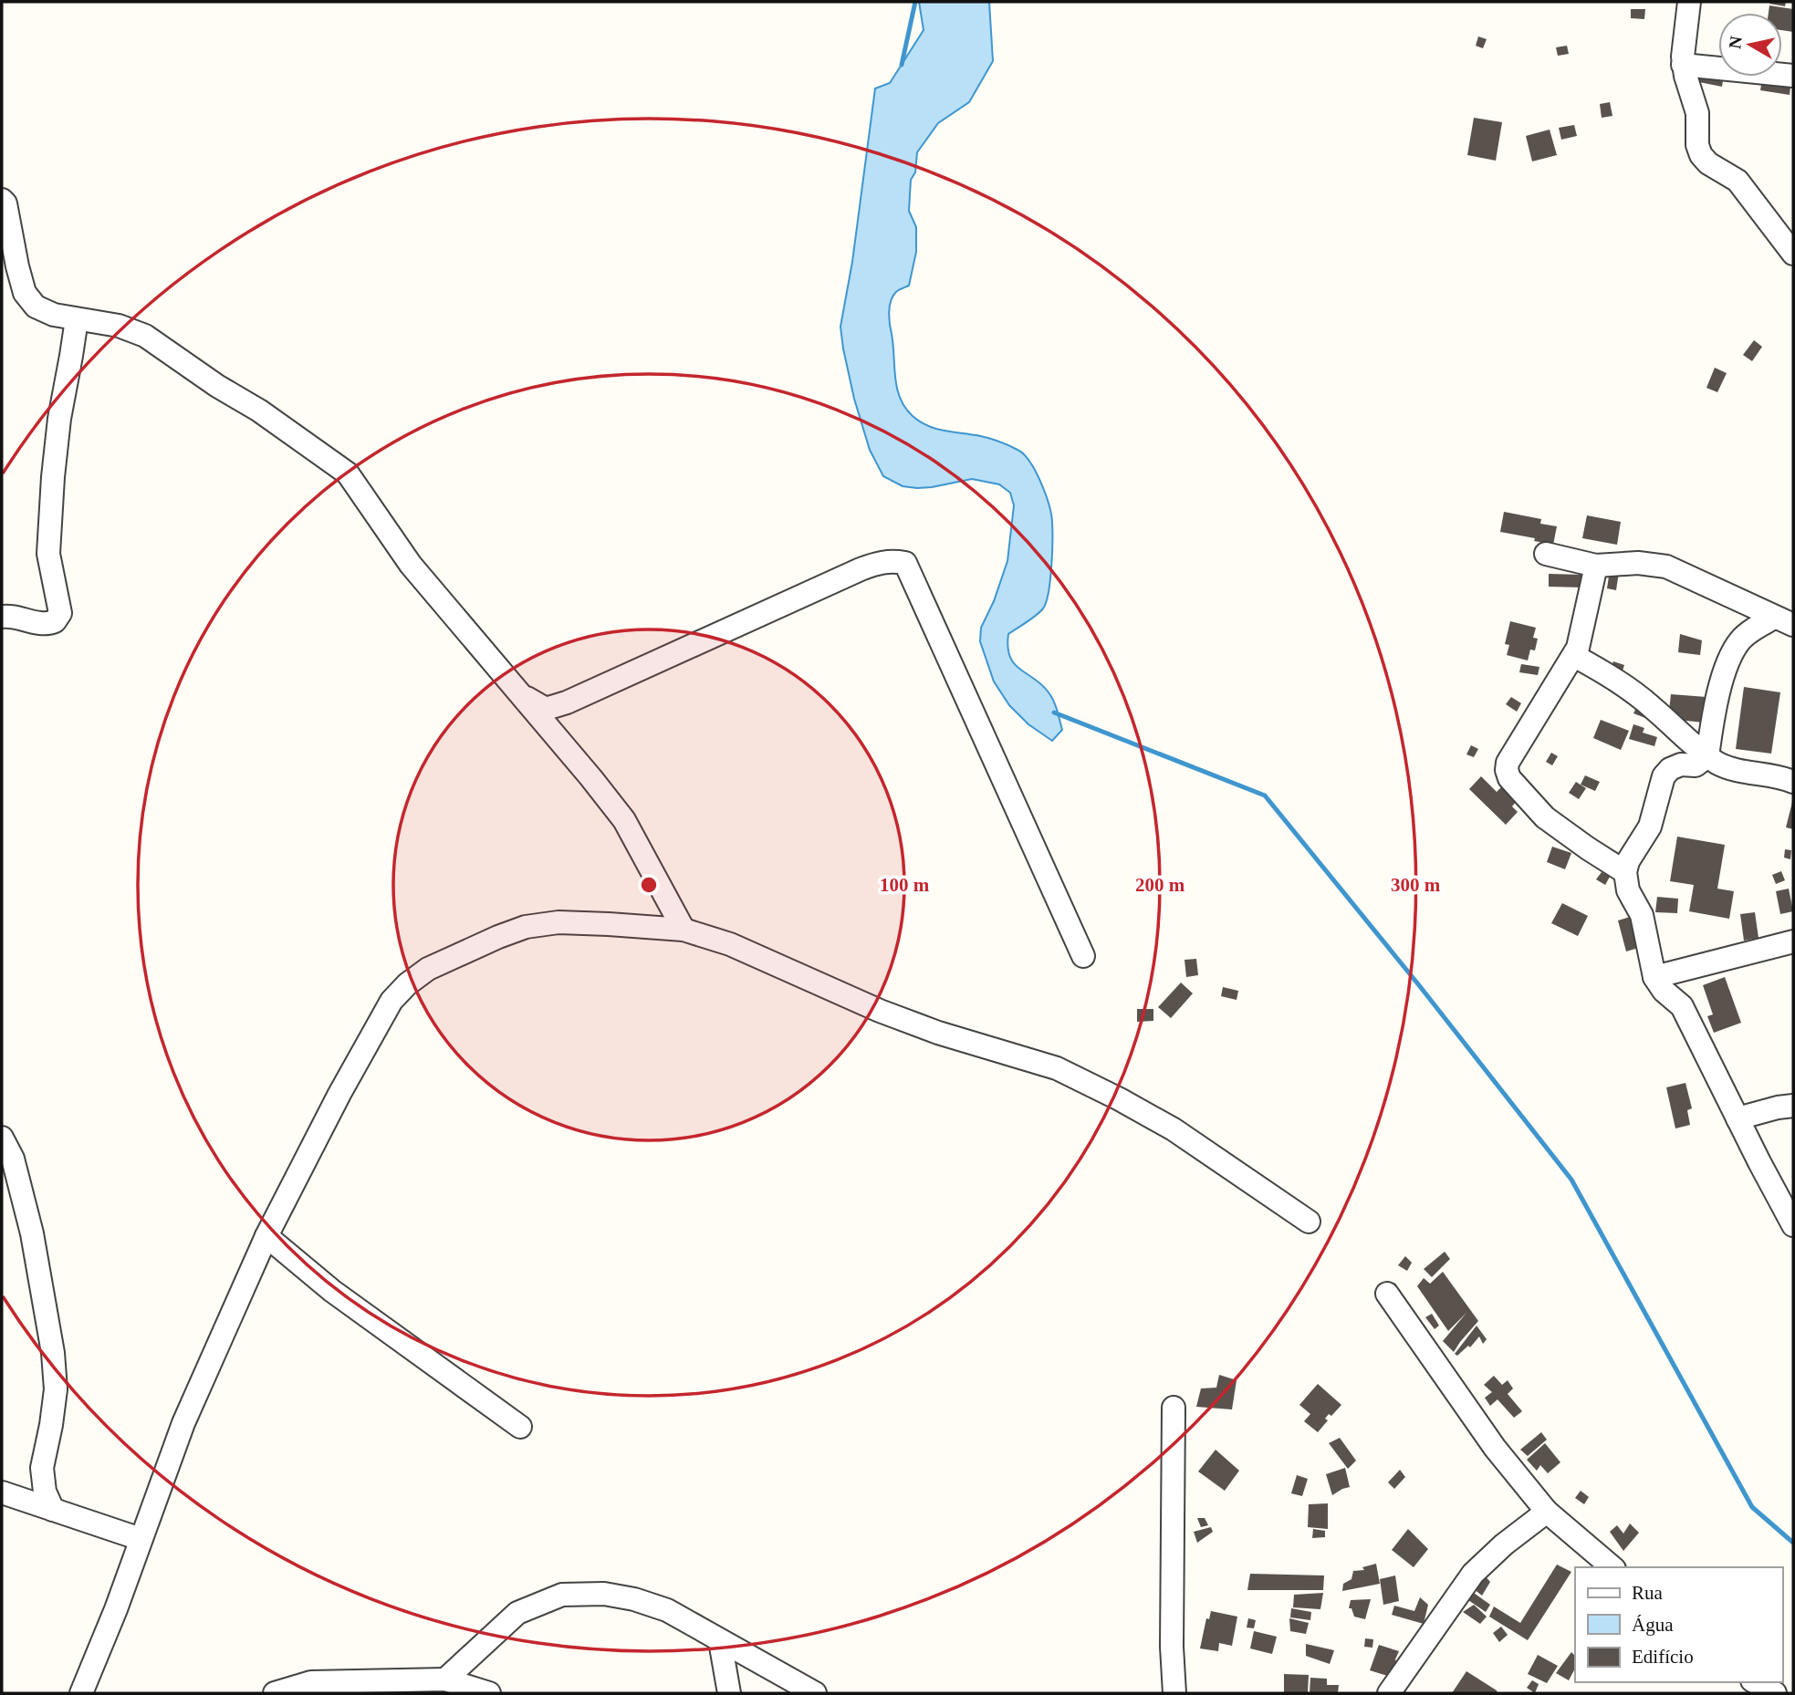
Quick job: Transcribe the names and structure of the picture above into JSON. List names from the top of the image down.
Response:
{
  "legend": ["Rua", "Água", "Edifício"],
  "north": "left",
  "rings": ["100 m", "200 m", "300 m"]
}
